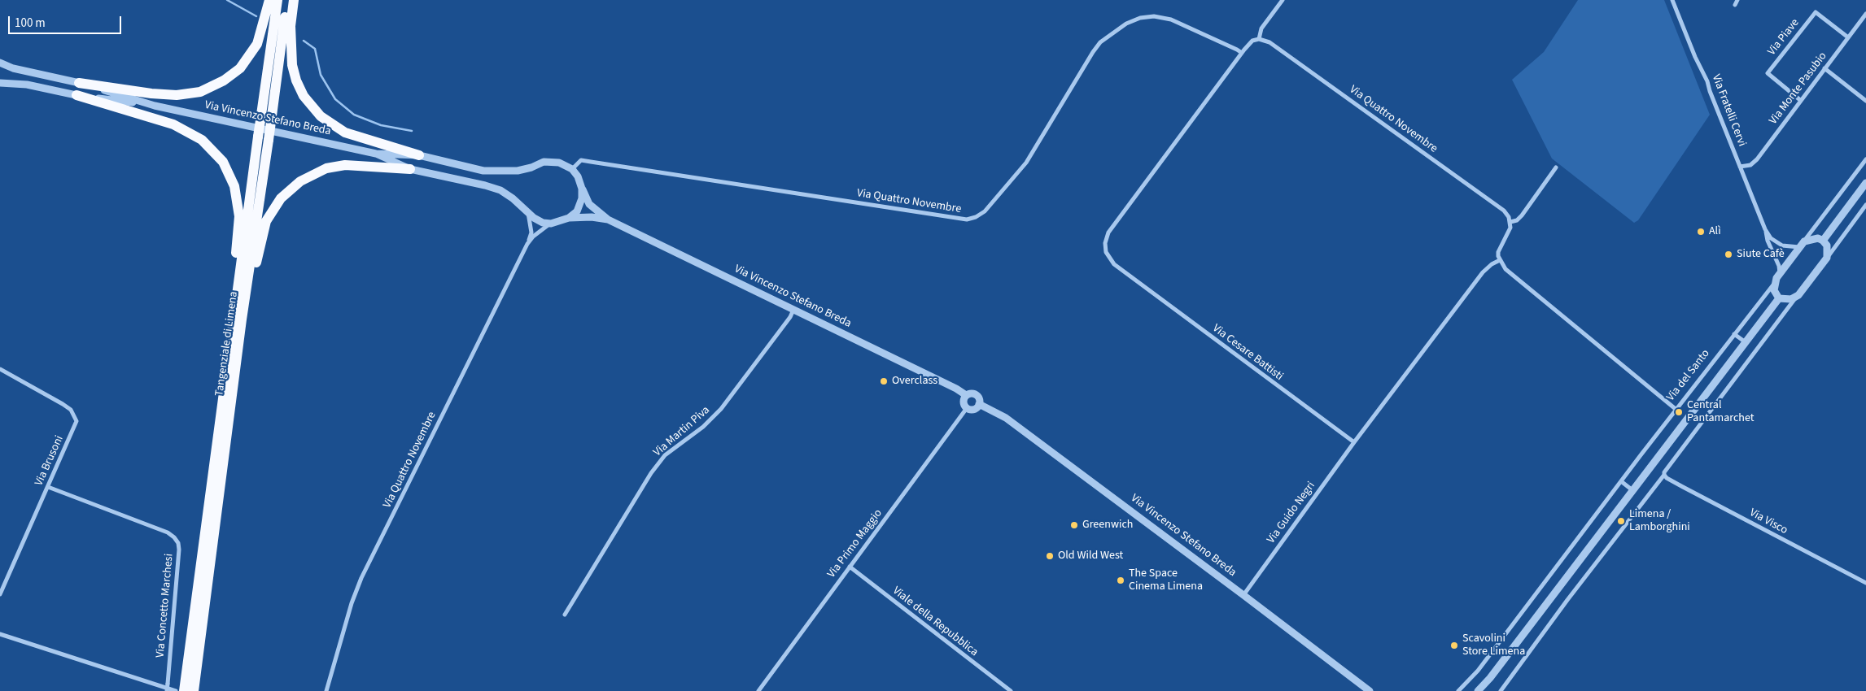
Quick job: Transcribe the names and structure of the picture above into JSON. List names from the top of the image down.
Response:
{
  "streets": {
    "highway": ["Tangenziale di Limena"],
    "street": [
      "Via Piave",
      "Via Monte Pasubio",
      "Via Fratelli Cervi",
      "Via Vincenzo Stefano Breda",
      "Via Quattro Novembre",
      "Via Cesare Battisti",
      "Via del Santo",
      "Via Martin Piva",
      "Via Brusoni",
      "Via Guido Negri",
      "Via Visco",
      "Via Primo Maggio",
      "Via Concetto Marchesi",
      "Viale della Repubblica"
    ]
  },
  "crossings": [
    ["Via Piave", "Via Monte Pasubio"],
    ["Via Monte Pasubio", "Via Fratelli Cervi"],
    ["Via Fratelli Cervi", "Via del Santo"],
    ["Via Vincenzo Stefano Breda", "Via Quattro Novembre"],
    ["Via Vincenzo Stefano Breda", "Via Martin Piva"],
    ["Via Vincenzo Stefano Breda", "Via Guido Negri"],
    ["Via Vincenzo Stefano Breda", "Via Primo Maggio"],
    ["Via Quattro Novembre", "Via Cesare Battisti"],
    ["Via Cesare Battisti", "Via Guido Negri"],
    ["Via Brusoni", "Via Concetto Marchesi"],
    ["Via Primo Maggio", "Viale della Repubblica"]
  ],
  "places": [
    "Alì",
    "Siute Cafè",
    "Overclass",
    "Central Pantamarchet",
    "Limena / Lamborghini",
    "Greenwich",
    "Old Wild West",
    "The Space Cinema Limena",
    "Scavolini Store Limena"
  ],
  "scale_bar": "100 m"
}
